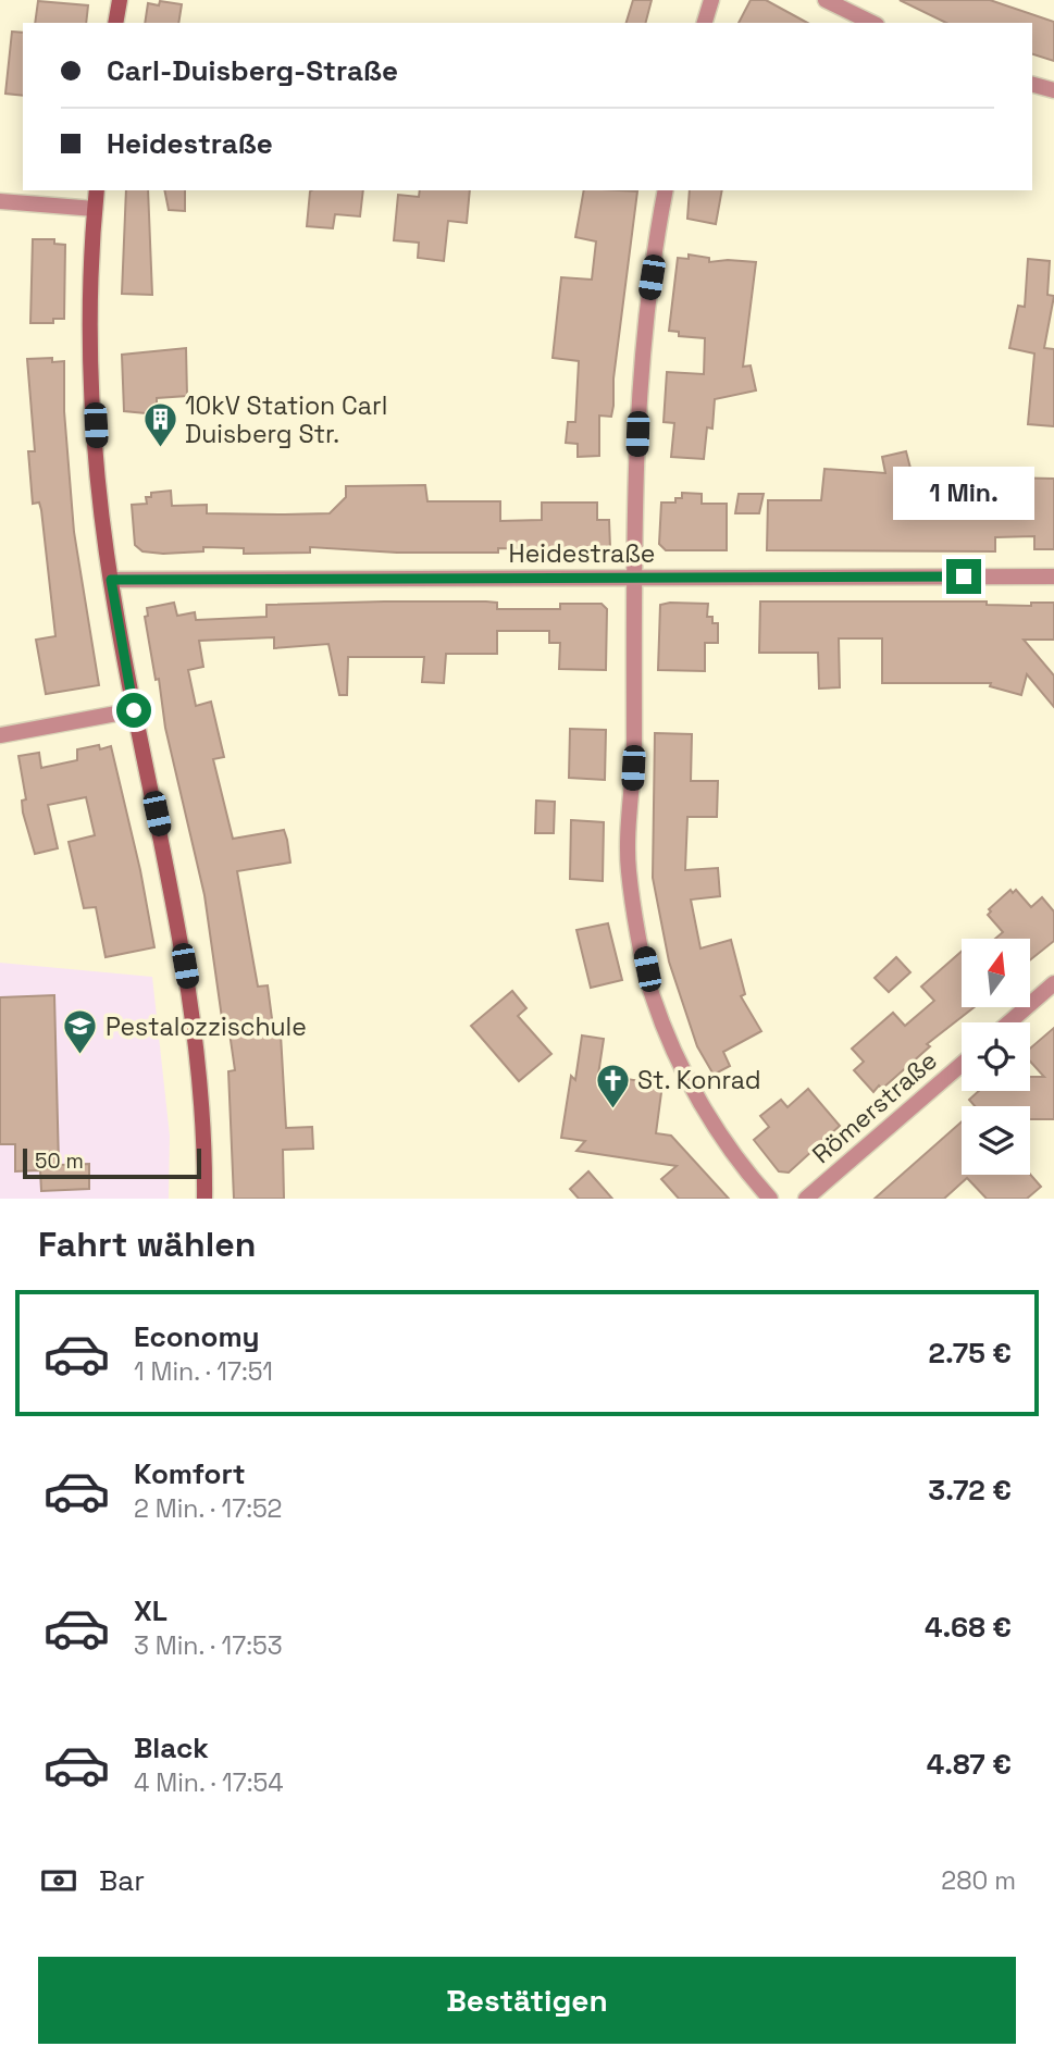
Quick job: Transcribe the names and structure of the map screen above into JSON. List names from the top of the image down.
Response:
{
  "streets": {
    "street": ["Heidestraße", "Römerstraße"]
  },
  "places": {
    "building": ["10kV Station Carl Duisberg Str."],
    "school or university": ["Pestalozzischule"],
    "church": ["St. Konrad"]
  },
  "scale_bar": "50 m",
  "north": "top",
  "page": {
    "banner": ["Carl-Duisberg-Straße", "Heidestraße"],
    "bubble": "1 Min.",
    "scale": "50 m",
    "heading": "Fahrt wählen",
    "list": [
      {
        "name": "Economy",
        "note": "1 Min. · 17:51",
        "value": "2.75 €"
      },
      {
        "name": "Komfort",
        "note": "2 Min. · 17:52",
        "value": "3.72 €"
      },
      {
        "name": "XL",
        "note": "3 Min. · 17:53",
        "value": "4.68 €"
      },
      {
        "name": "Black",
        "note": "4 Min. · 17:54",
        "value": "4.87 €"
      }
    ],
    "pay": ["Bar", "280 m"],
    "buttons": "Bestätigen"
  }
}
